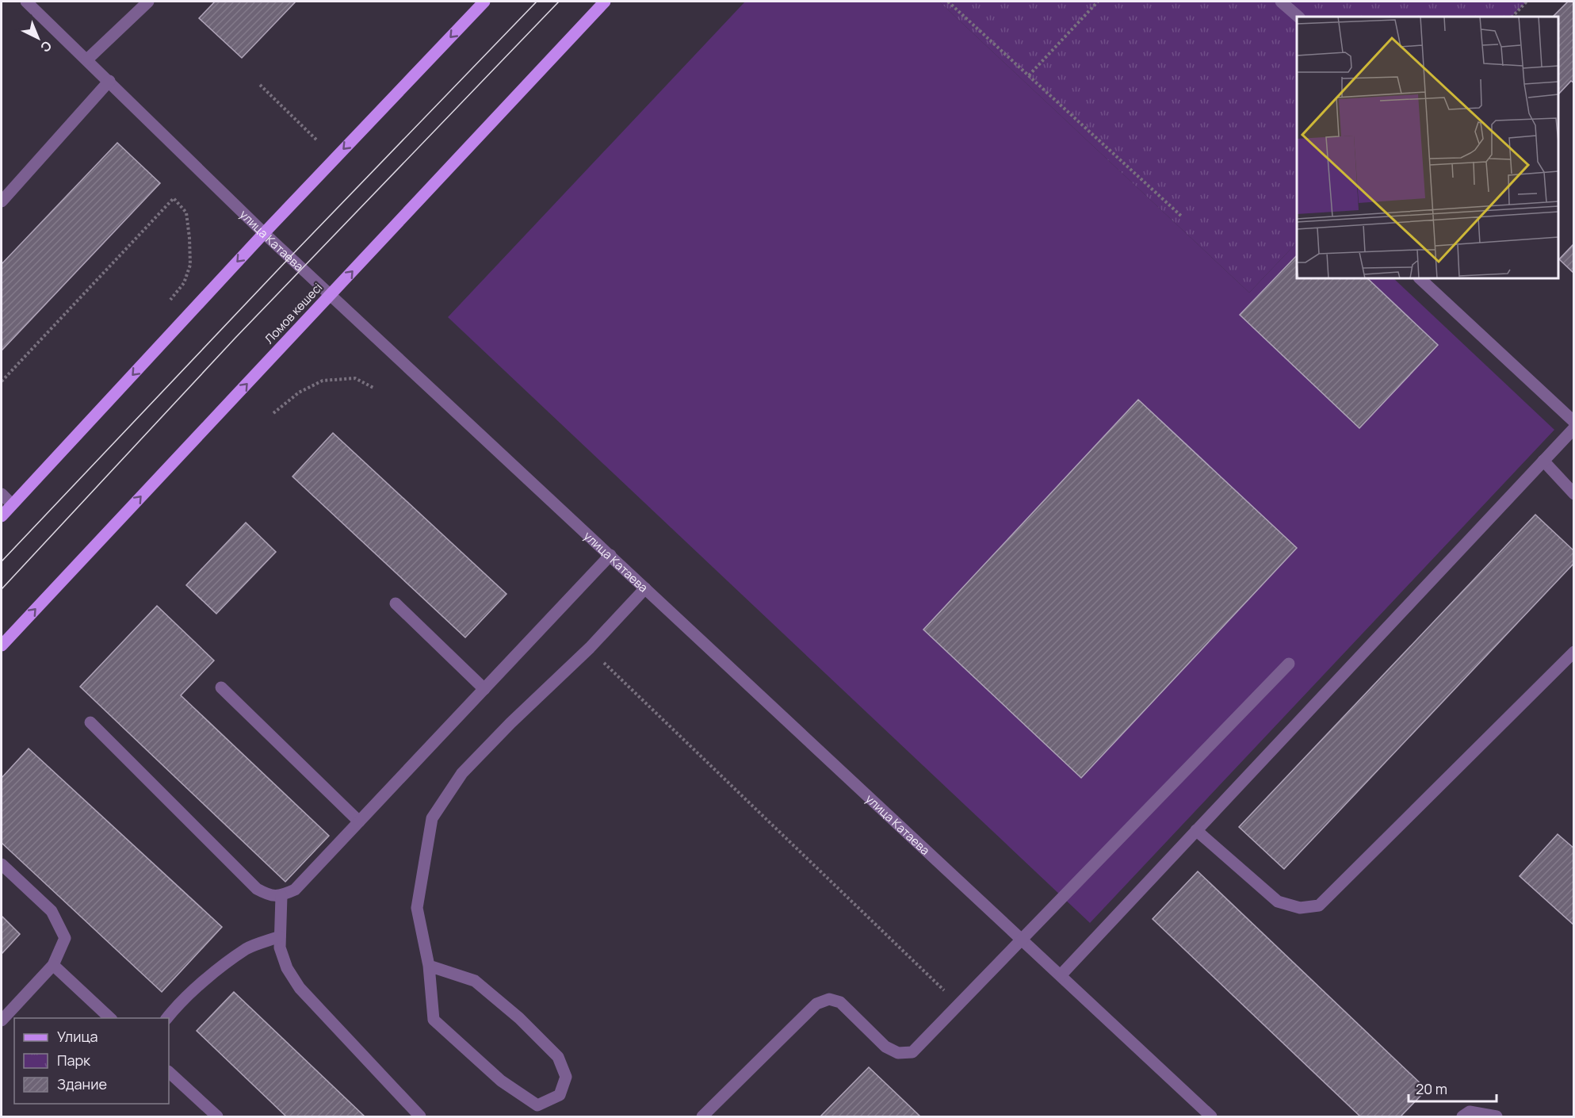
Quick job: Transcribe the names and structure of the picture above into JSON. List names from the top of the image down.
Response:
{
  "streets": {
    "main road": ["Ломов көшесі"],
    "street": ["улица Катаева"]
  },
  "crossings": [
    ["улица Катаева", "Ломов көшесі"]
  ],
  "legend": ["Улица", "Парк", "Здание"],
  "scale_bar": "20 m",
  "north": "bottom right"
}
